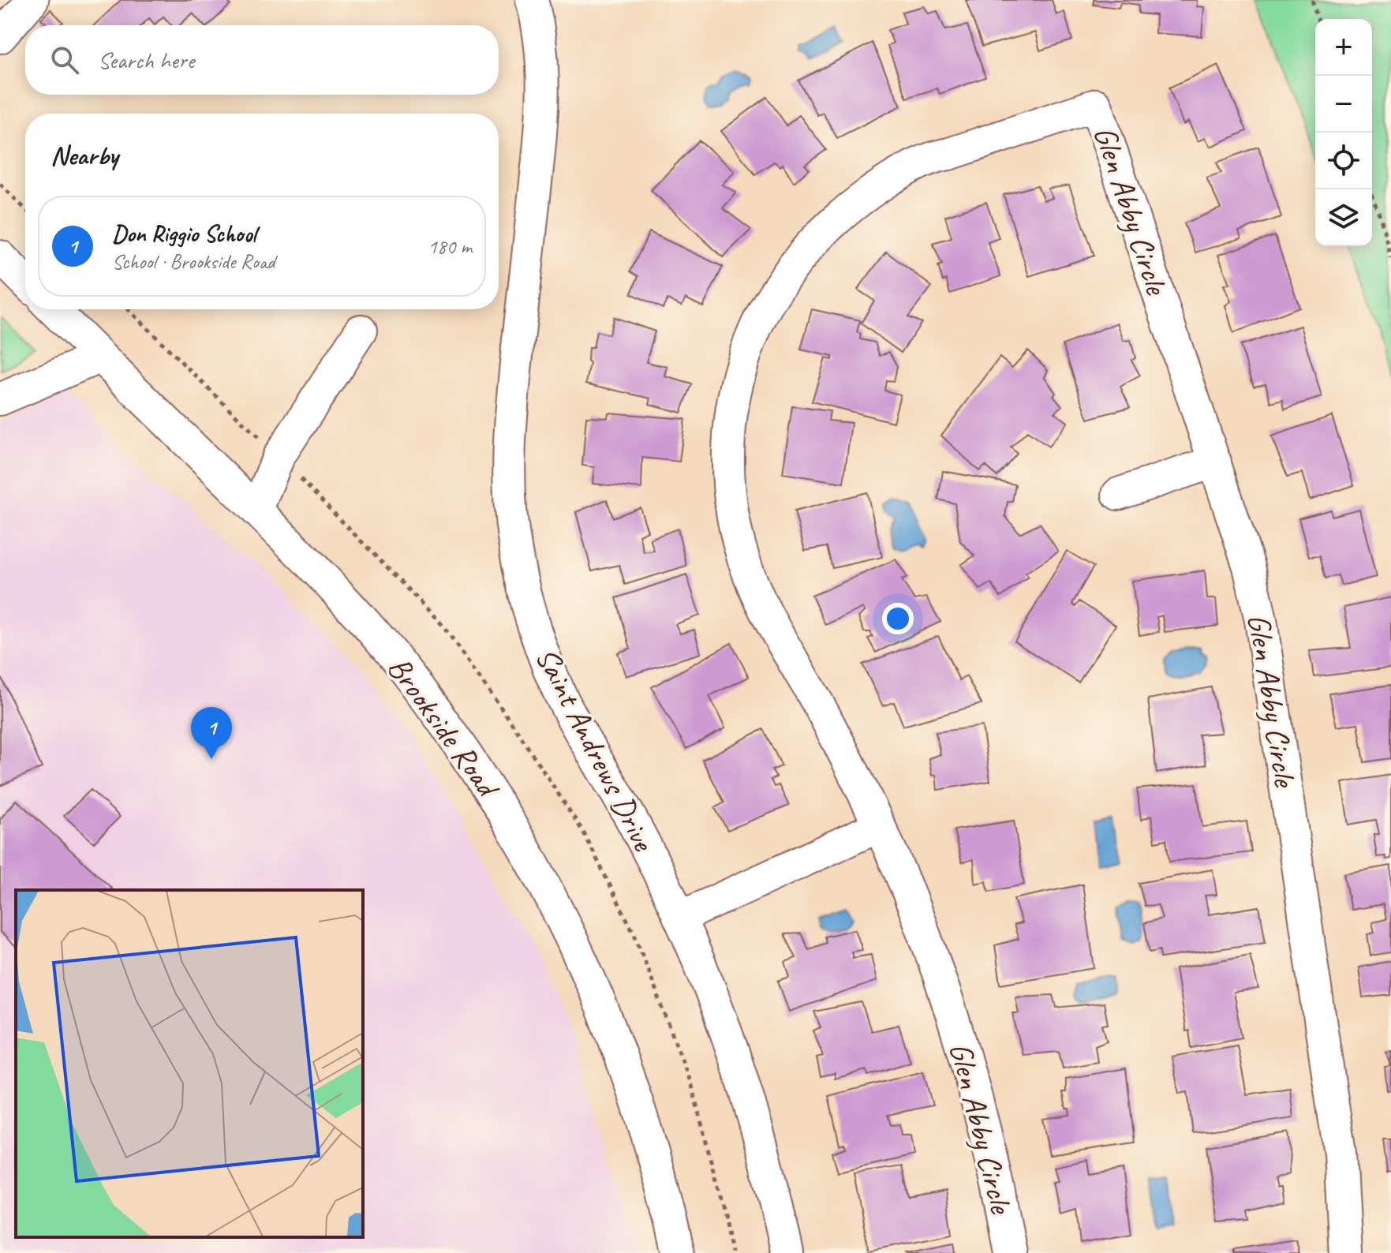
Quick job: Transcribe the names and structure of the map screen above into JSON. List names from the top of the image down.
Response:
{
  "streets": {
    "street": ["Glen Abby Circle", "Brookside Road", "Saint Andrews Drive"]
  },
  "page": {
    "map_buttons": ["+", "−"],
    "search": "Search here",
    "heading": "Nearby",
    "list": [
      {
        "mark": "1",
        "name": "Don Riggio School",
        "note": "School · Brookside Road",
        "value": "180 m"
      }
    ],
    "pins": "1"
  }
}
